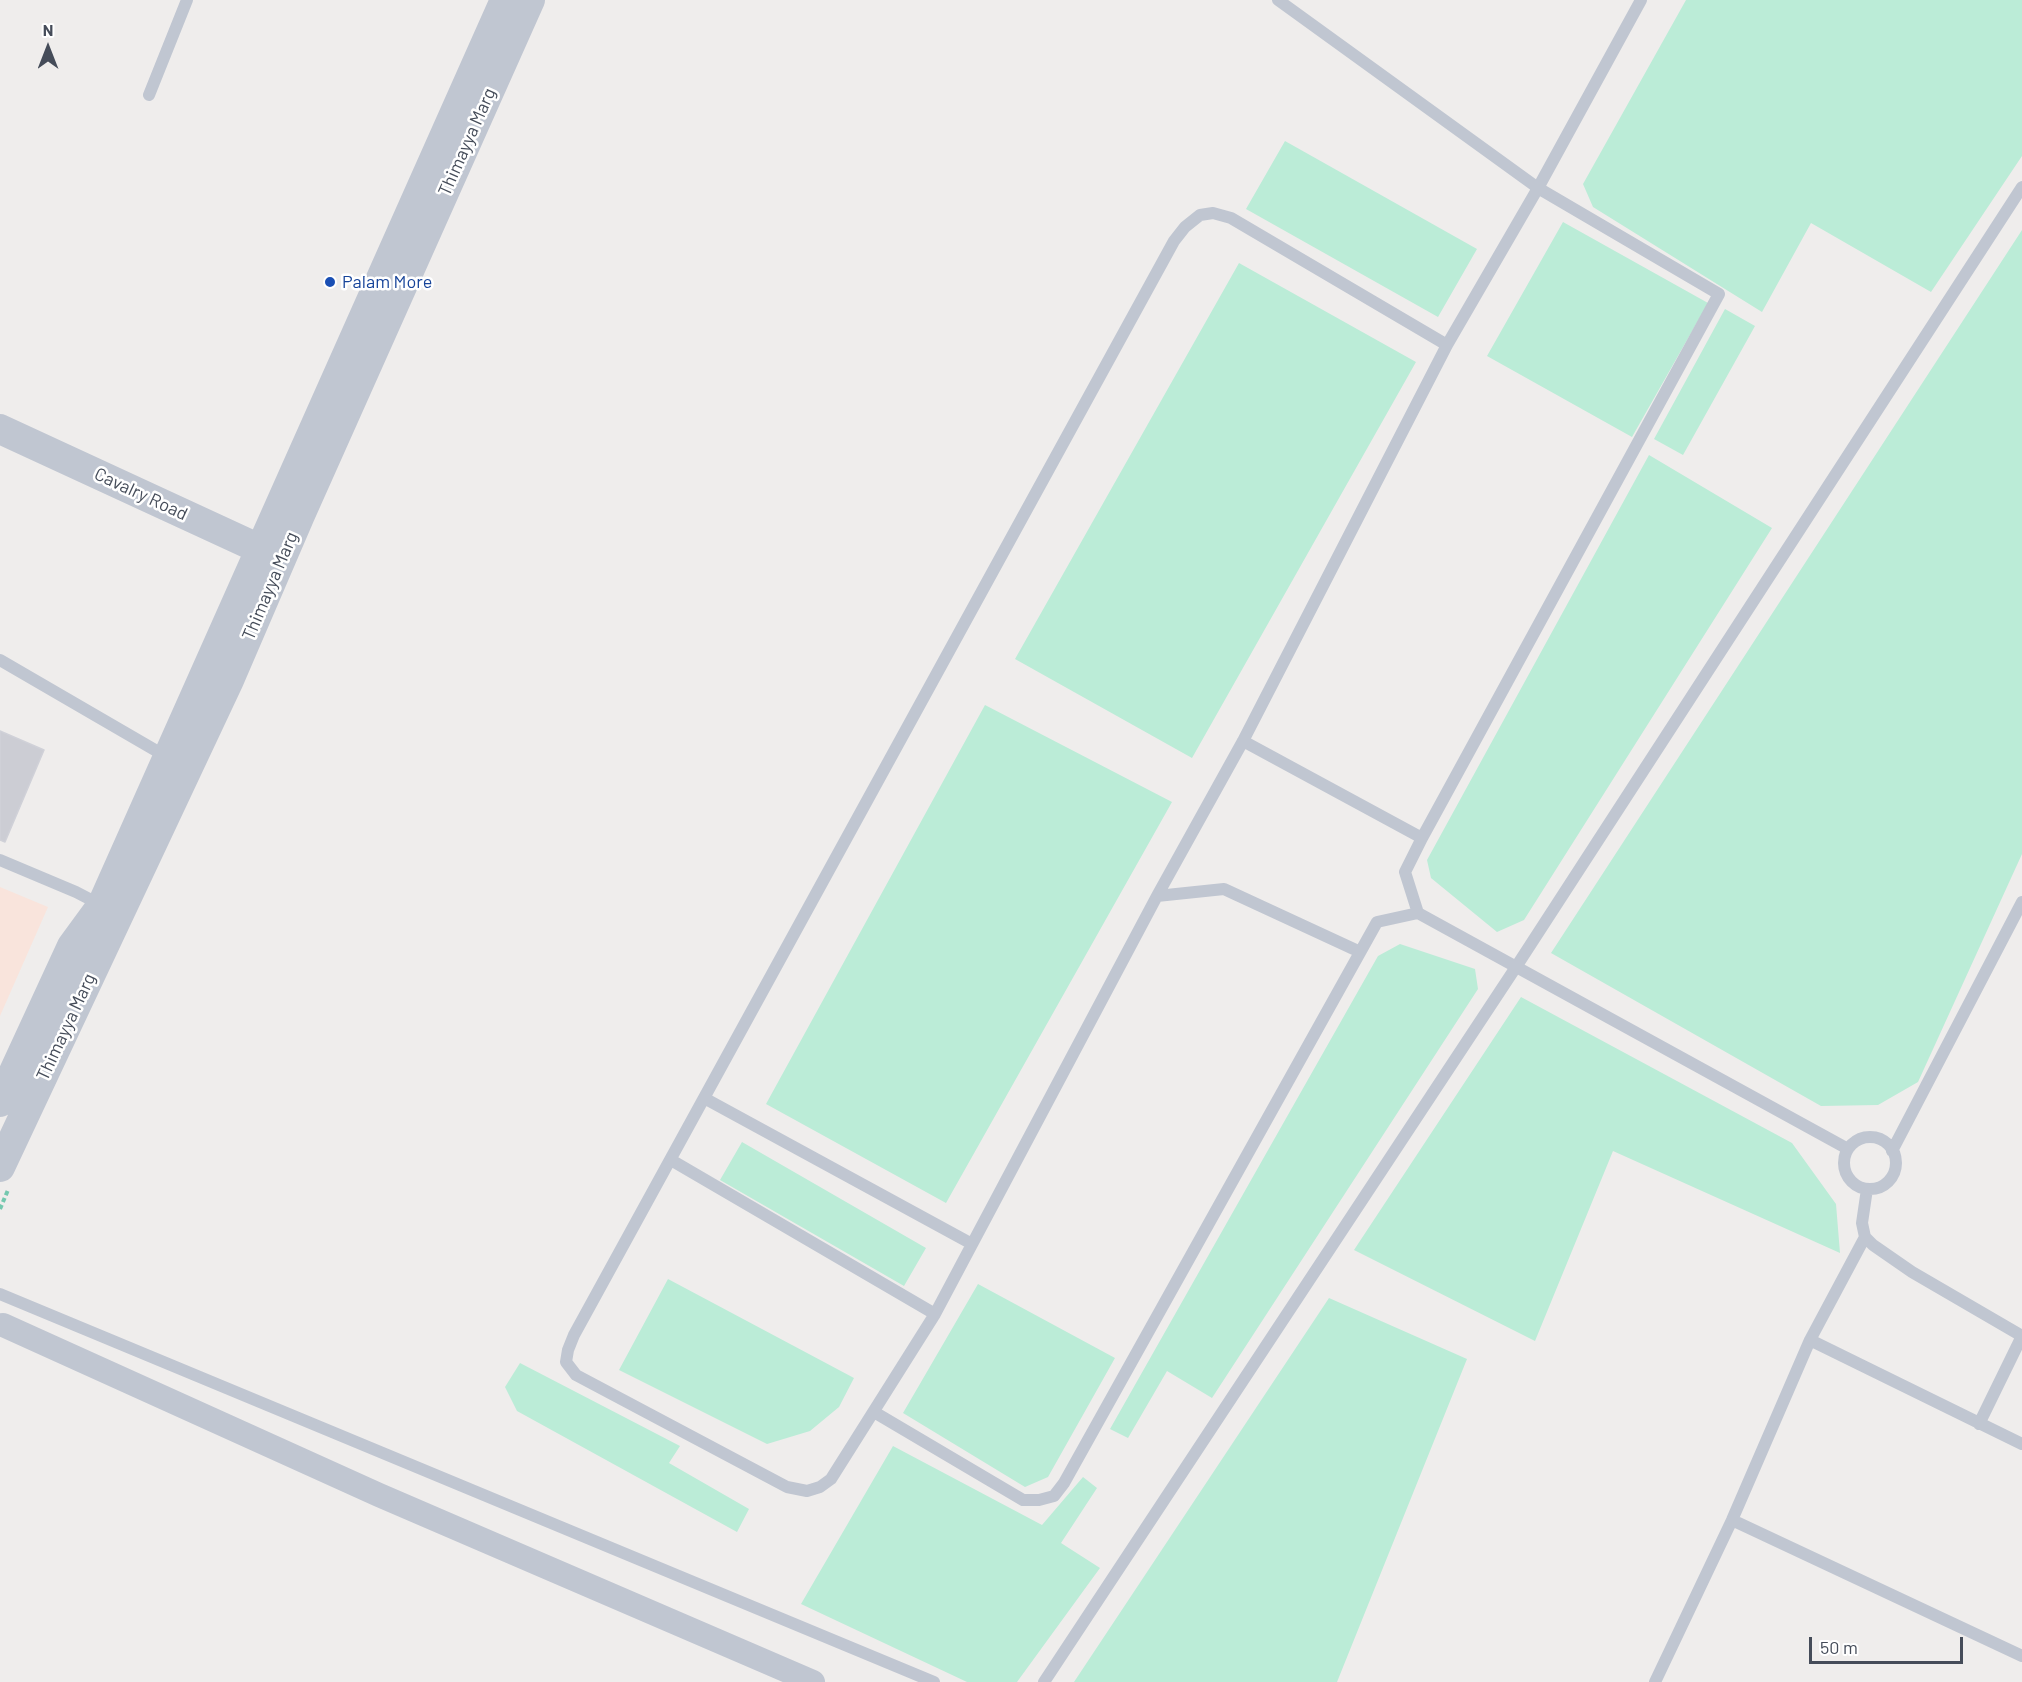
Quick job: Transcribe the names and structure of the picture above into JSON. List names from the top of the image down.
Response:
{
  "streets": {
    "street": ["Thimayya Marg", "Cavalry Road"]
  },
  "crossings": [
    ["Thimayya Marg", "Cavalry Road"]
  ],
  "places": ["Palam More"],
  "scale_bar": "50 m",
  "north": "top"
}
